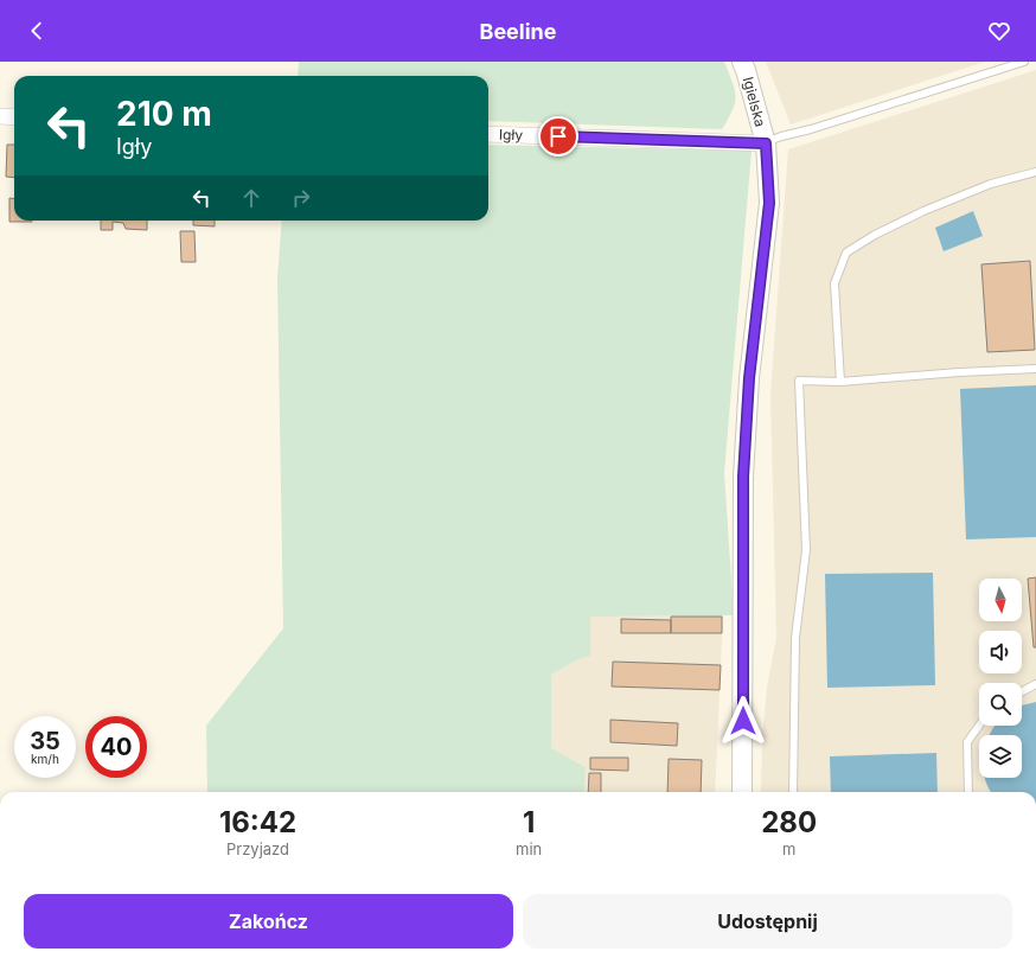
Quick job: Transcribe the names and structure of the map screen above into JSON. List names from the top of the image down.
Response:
{
  "streets": {
    "street": ["Igielska", "Igły"]
  },
  "crossings": [
    ["Igielska", "Igły"]
  ],
  "north": "bottom",
  "page": {
    "header": "Beeline",
    "turn": ["210 m", "Igły"],
    "speed": "35 km/h",
    "limit": "40",
    "eta": [
      "16:42",
      "Przyjazd",
      "1",
      "min",
      "280",
      "m"
    ],
    "buttons": ["Zakończ", "Udostępnij"]
  }
}
